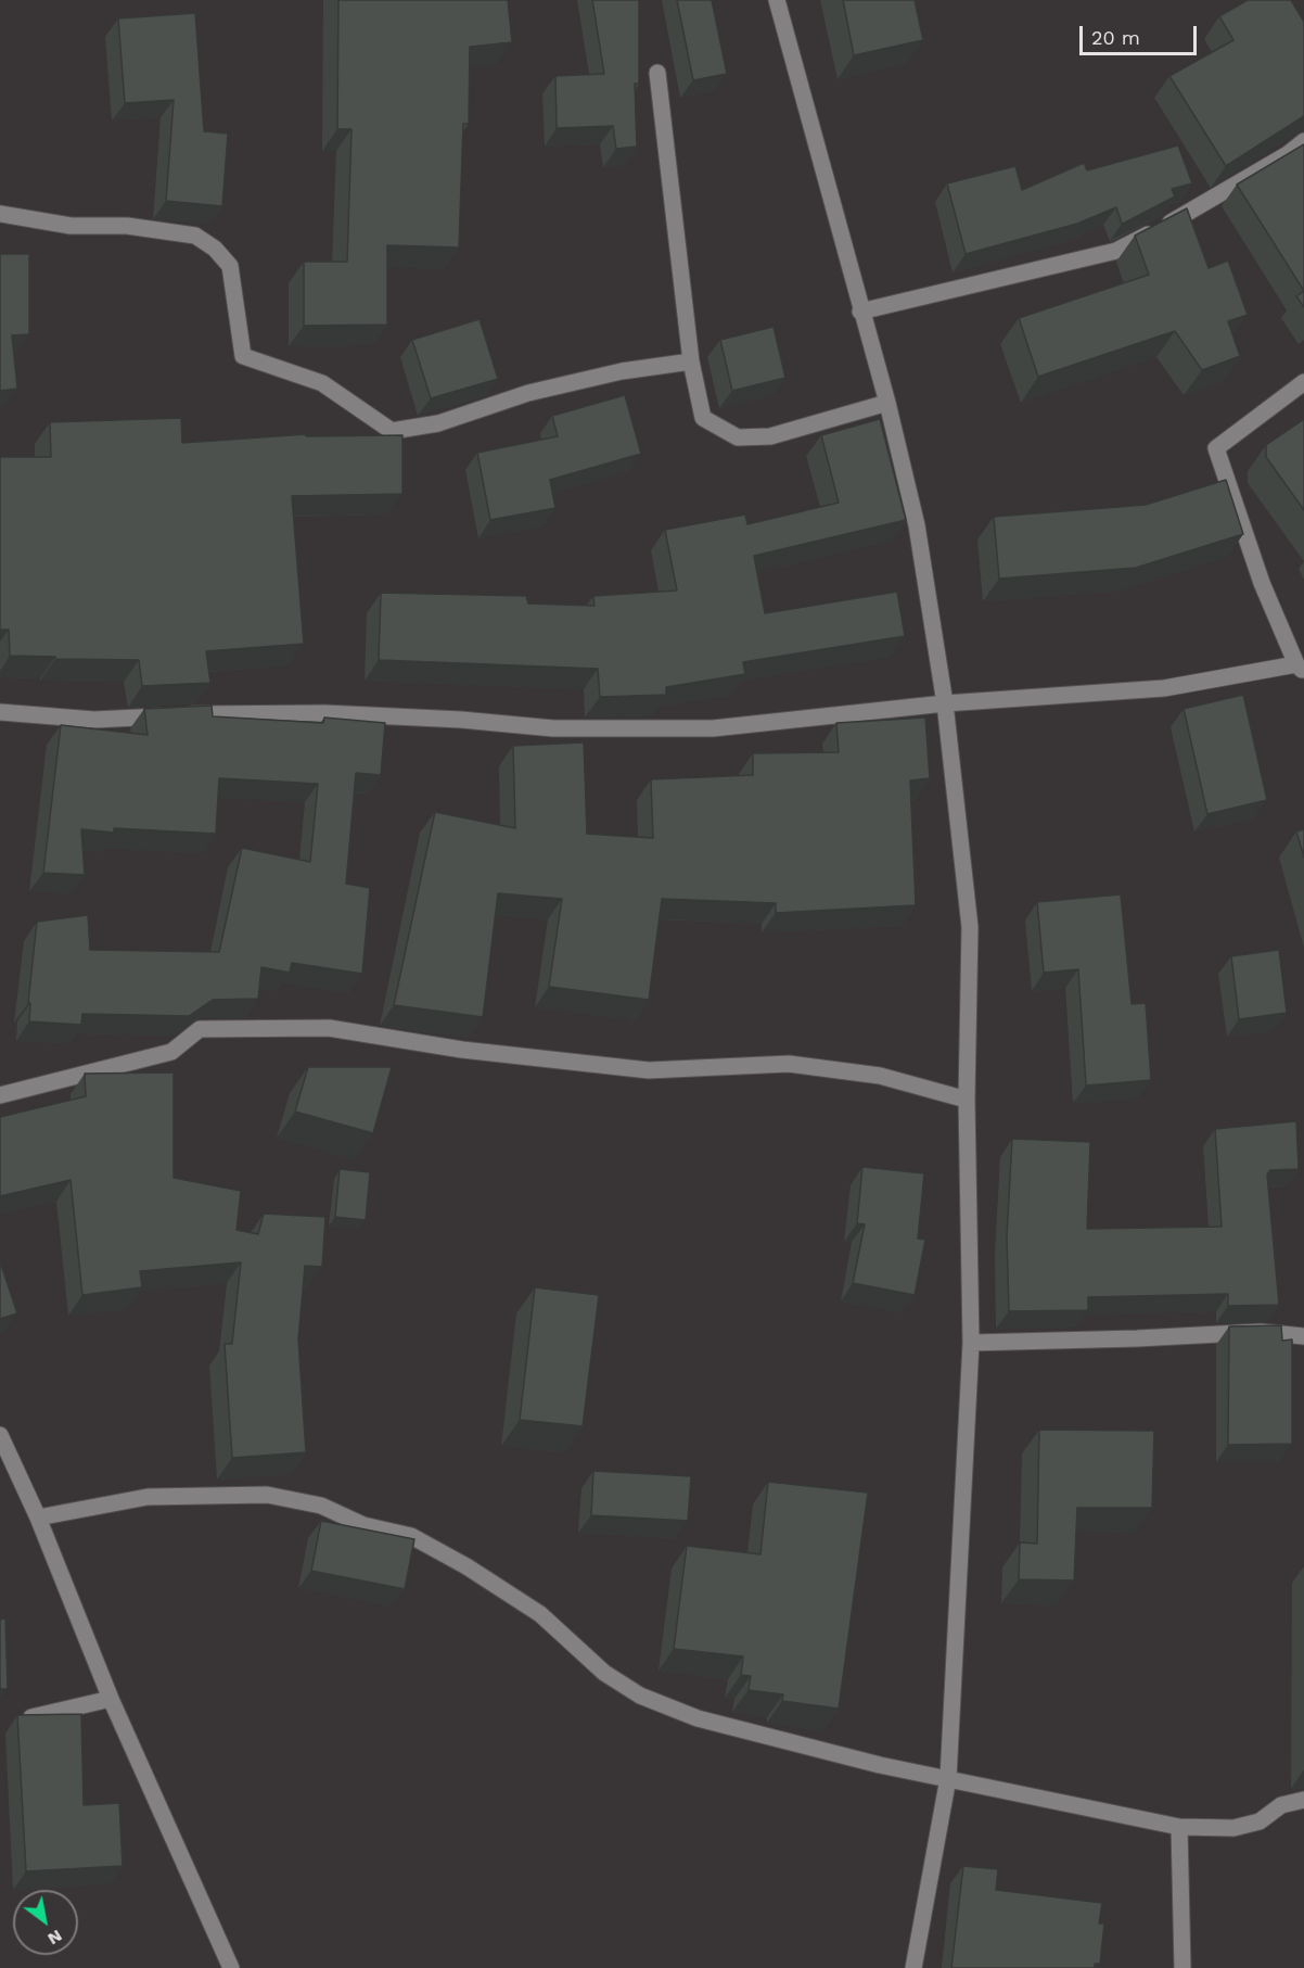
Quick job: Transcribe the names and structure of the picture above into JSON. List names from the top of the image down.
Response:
{
  "scale_bar": "20 m",
  "north": "bottom right"
}
